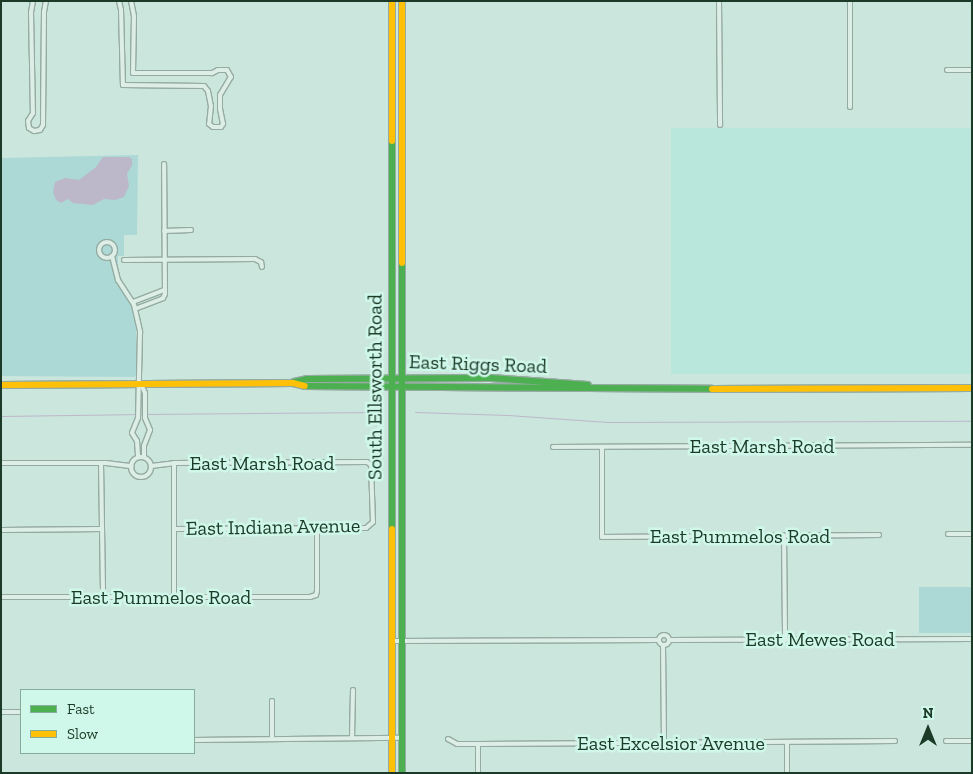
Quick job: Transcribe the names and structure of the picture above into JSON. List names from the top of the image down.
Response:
{
  "streets": {
    "main road": ["East Riggs Road", "South Ellsworth Road"],
    "street": [
      "East Marsh Road",
      "East Indiana Avenue",
      "East Pummelos Road",
      "East Mewes Road",
      "East Excelsior Avenue"
    ]
  },
  "crossings": [
    ["East Riggs Road", "South Ellsworth Road"],
    ["South Ellsworth Road", "East Mewes Road"],
    ["East Marsh Road", "East Indiana Avenue"],
    ["East Marsh Road", "East Pummelos Road"],
    ["East Indiana Avenue", "East Pummelos Road"]
  ],
  "legend": ["Fast", "Slow"],
  "north": "top"
}
